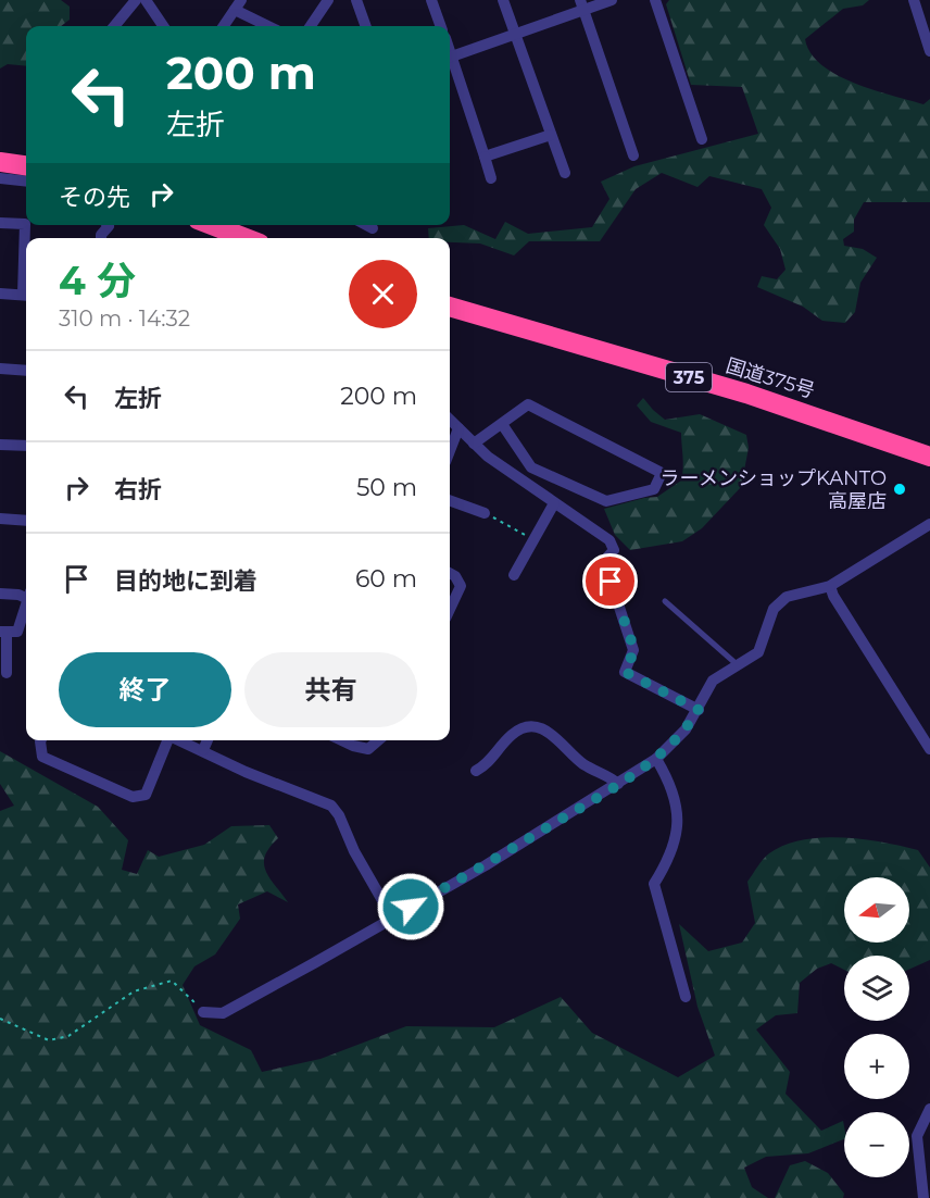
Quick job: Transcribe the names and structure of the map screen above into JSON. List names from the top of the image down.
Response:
{
  "streets": {
    "highway": ["375", "国道375号"]
  },
  "places": ["ラーメンショップKANTO 高屋店"],
  "north": "left",
  "page": {
    "turn": ["200 m", "左折"],
    "then": "その先",
    "heading": ["4 分", "310 m · 14:32"],
    "list": [
      {
        "name": "左折",
        "value": "200 m"
      },
      {
        "name": "右折",
        "value": "50 m"
      },
      {
        "name": "目的地に到着",
        "value": "60 m"
      }
    ],
    "buttons": ["終了", "共有"],
    "map_buttons": ["+", "−"]
  }
}
